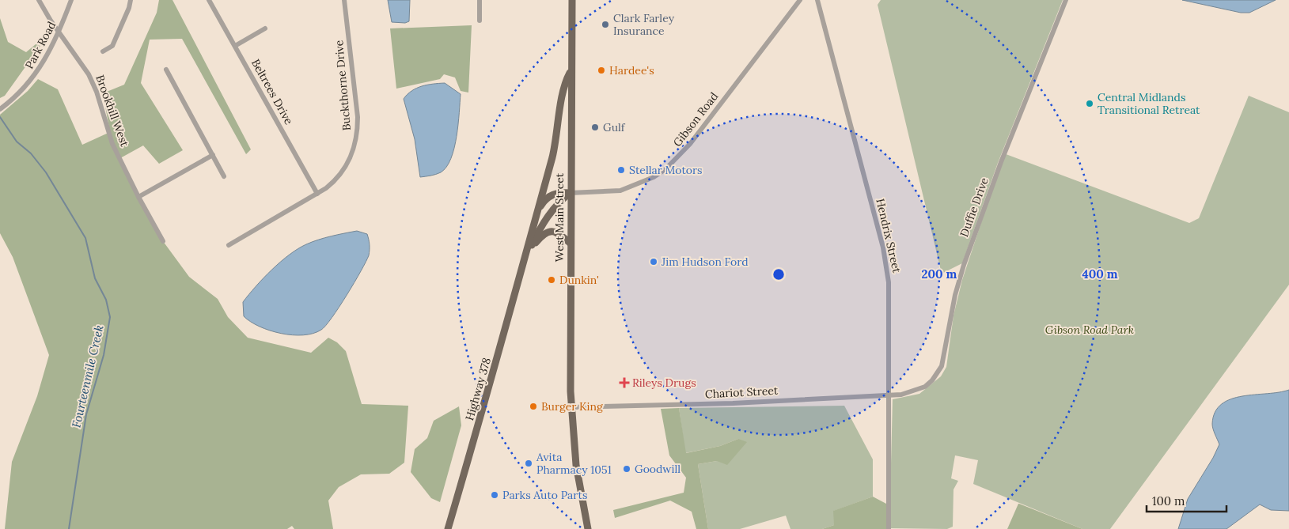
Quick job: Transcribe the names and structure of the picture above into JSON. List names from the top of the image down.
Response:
{
  "streets": {
    "main road": ["West Main Street", "Highway 378"],
    "street": [
      "Park Road",
      "Buckthorne Drive",
      "Beltrees Drive",
      "Brookhill West",
      "Gibson Road",
      "Duffie Drive",
      "Hendrix Street",
      "Chariot Street"
    ]
  },
  "crossings": [
    ["Park Road", "Brookhill West"],
    ["Buckthorne Drive", "Beltrees Drive"],
    ["Gibson Road", "West Main Street"],
    ["Duffie Drive", "Hendrix Street"],
    ["Duffie Drive", "Chariot Street"],
    ["West Main Street", "Chariot Street"],
    ["Hendrix Street", "Chariot Street"]
  ],
  "water": ["Fourteenmile Creek"],
  "parks": ["Gibson Road Park"],
  "places": {
    "other": [
      "Clark Farley Insurance",
      "Hardee's",
      "Central Midlands Transitional Retreat",
      "Gulf",
      "Stellar Motors",
      "Jim Hudson Ford",
      "Dunkin'",
      "Burger King",
      "Avita Pharmacy 1051",
      "Goodwill",
      "Parks Auto Parts"
    ],
    "health": ["Rileys Drugs"]
  },
  "scale_bar": "100 m",
  "rings": ["200 m", "400 m"]
}
